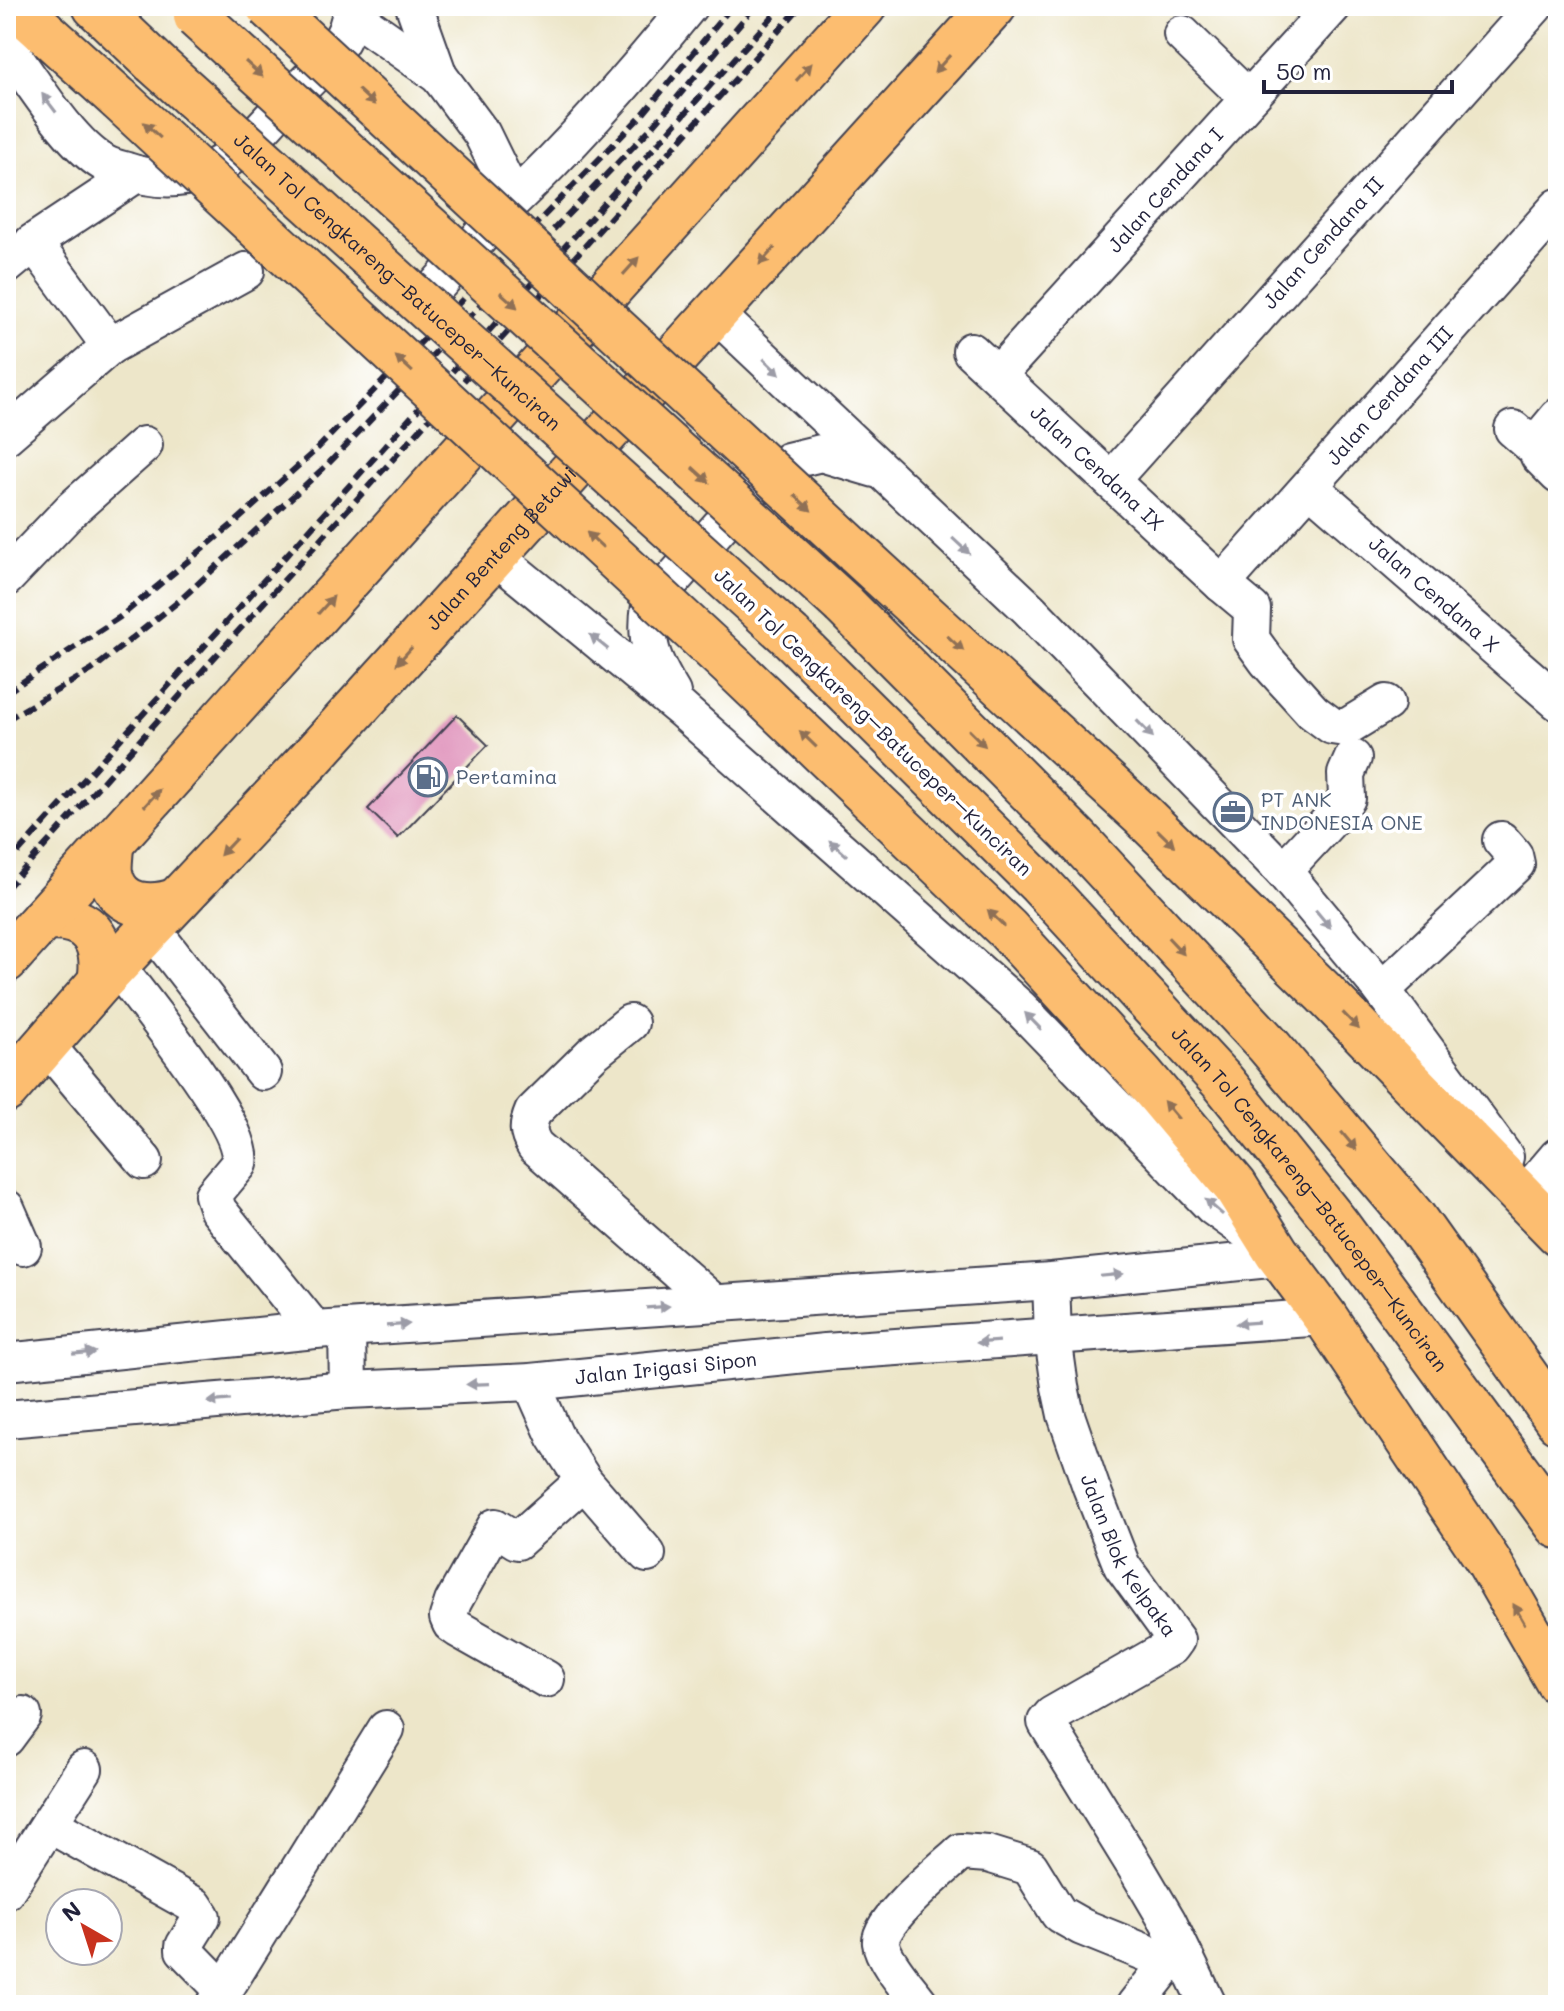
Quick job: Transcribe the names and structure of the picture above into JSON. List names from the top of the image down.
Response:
{
  "streets": {
    "main road": ["Jalan Tol Cengkareng–Batuceper–Kunciran", "Jalan Benteng Betawi"],
    "street": [
      "Jalan Cendana I",
      "Jalan Cendana II",
      "Jalan Cendana III",
      "Jalan Cendana IX",
      "Jalan Cendana X",
      "Jalan Irigasi Sipon",
      "Jalan Blok Kelpaka"
    ]
  },
  "crossings": [
    ["Jalan Cendana I", "Jalan Cendana IX"],
    ["Jalan Cendana II", "Jalan Cendana IX"],
    ["Jalan Cendana III", "Jalan Cendana IX"],
    ["Jalan Cendana III", "Jalan Cendana X"],
    ["Jalan Irigasi Sipon", "Jalan Blok Kelpaka"]
  ],
  "places": {
    "fuel station": ["Pertamina"],
    "office": ["PT ANK INDONESIA ONE"]
  },
  "scale_bar": "50 m",
  "north": "top left"
}
